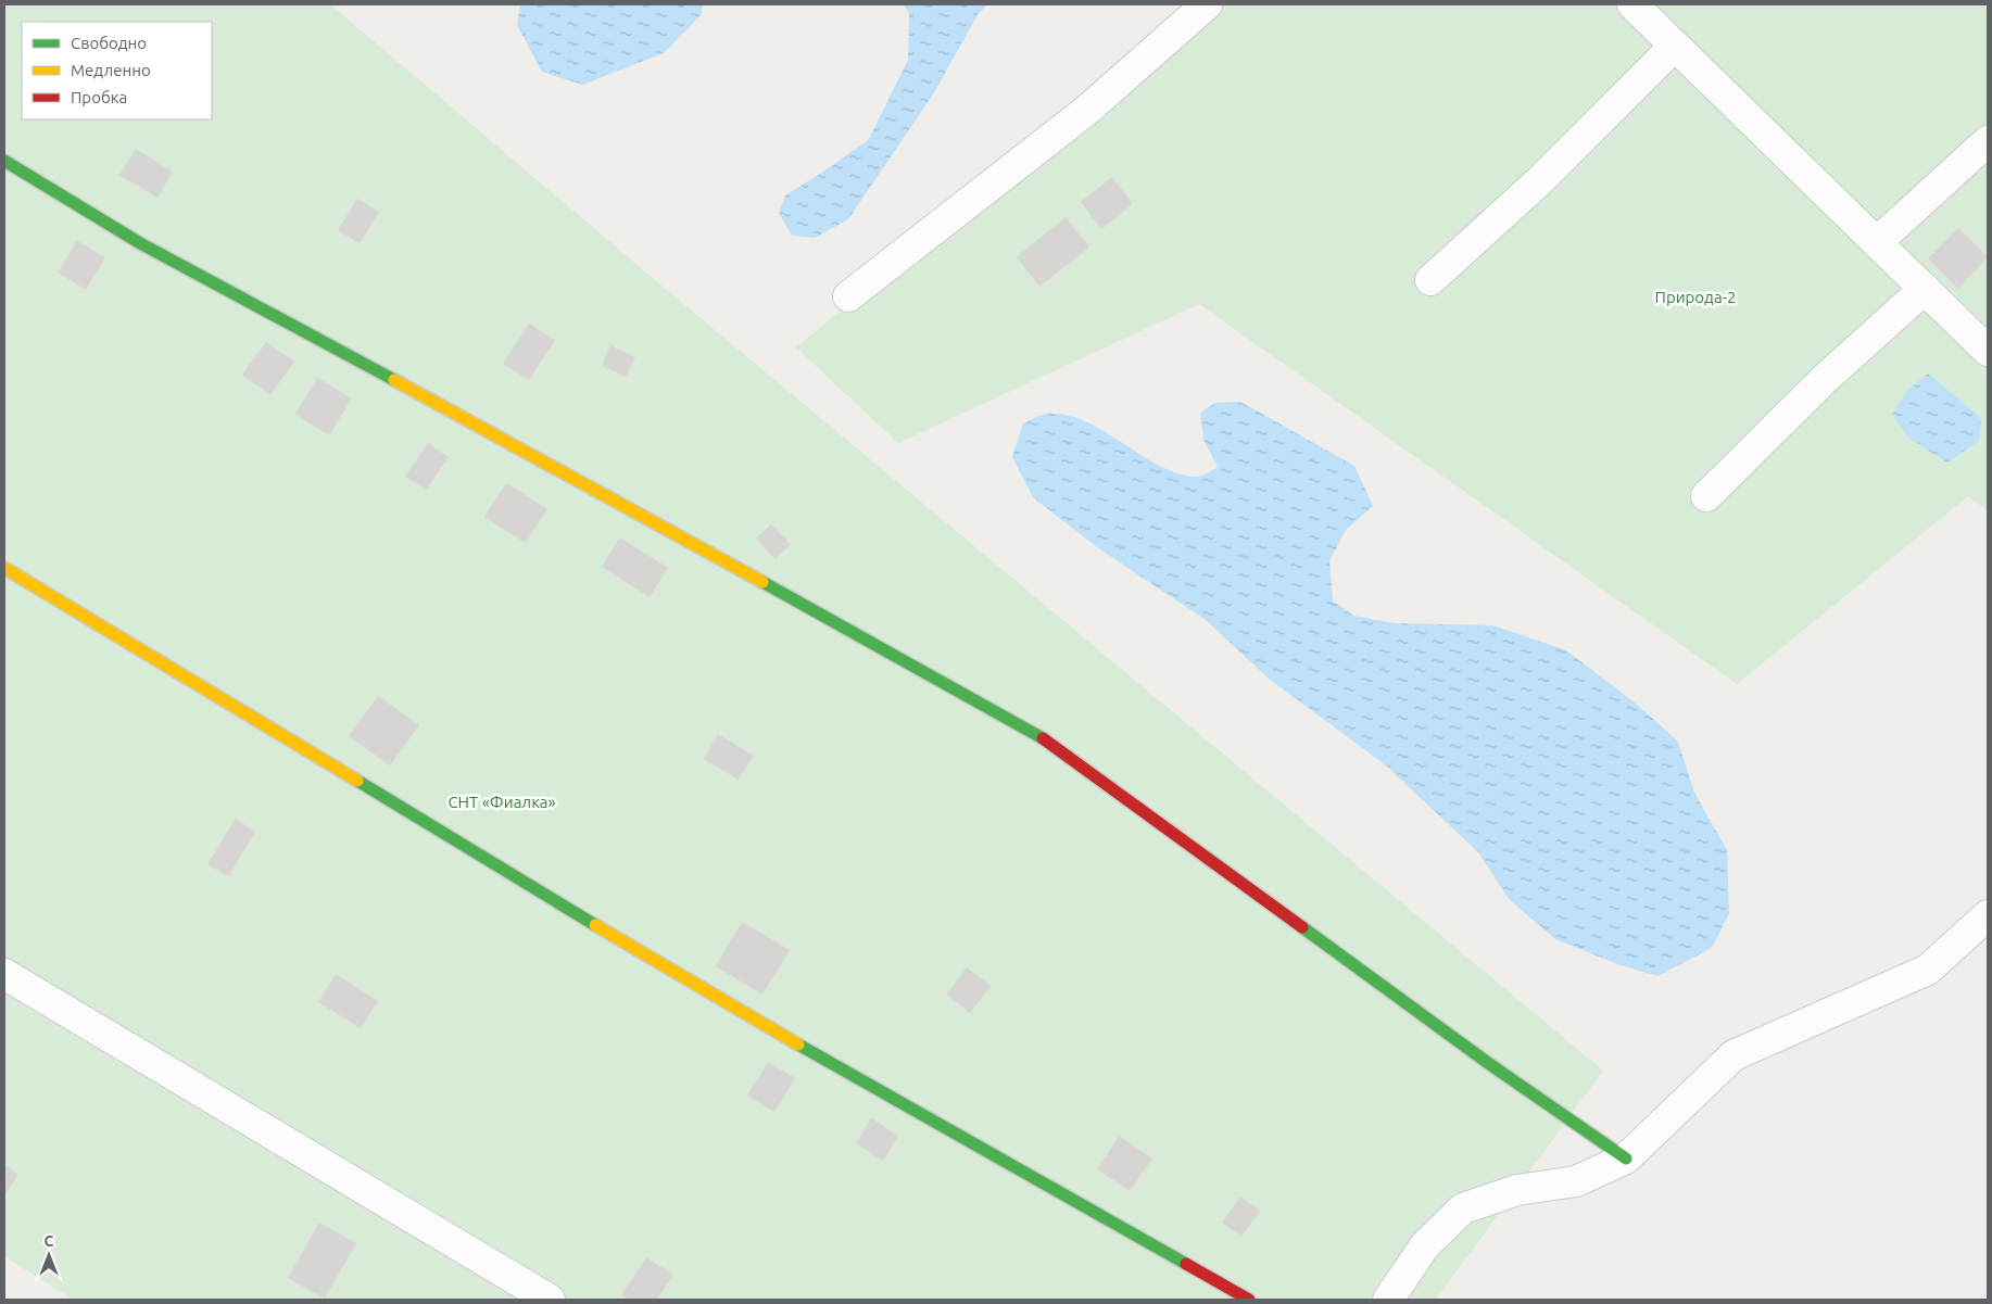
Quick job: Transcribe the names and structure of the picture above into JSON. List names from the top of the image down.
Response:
{
  "parks": ["Природа-2", "СНТ «Фиалка»"],
  "legend": ["Свободно", "Медленно", "Пробка"],
  "north": "top"
}
